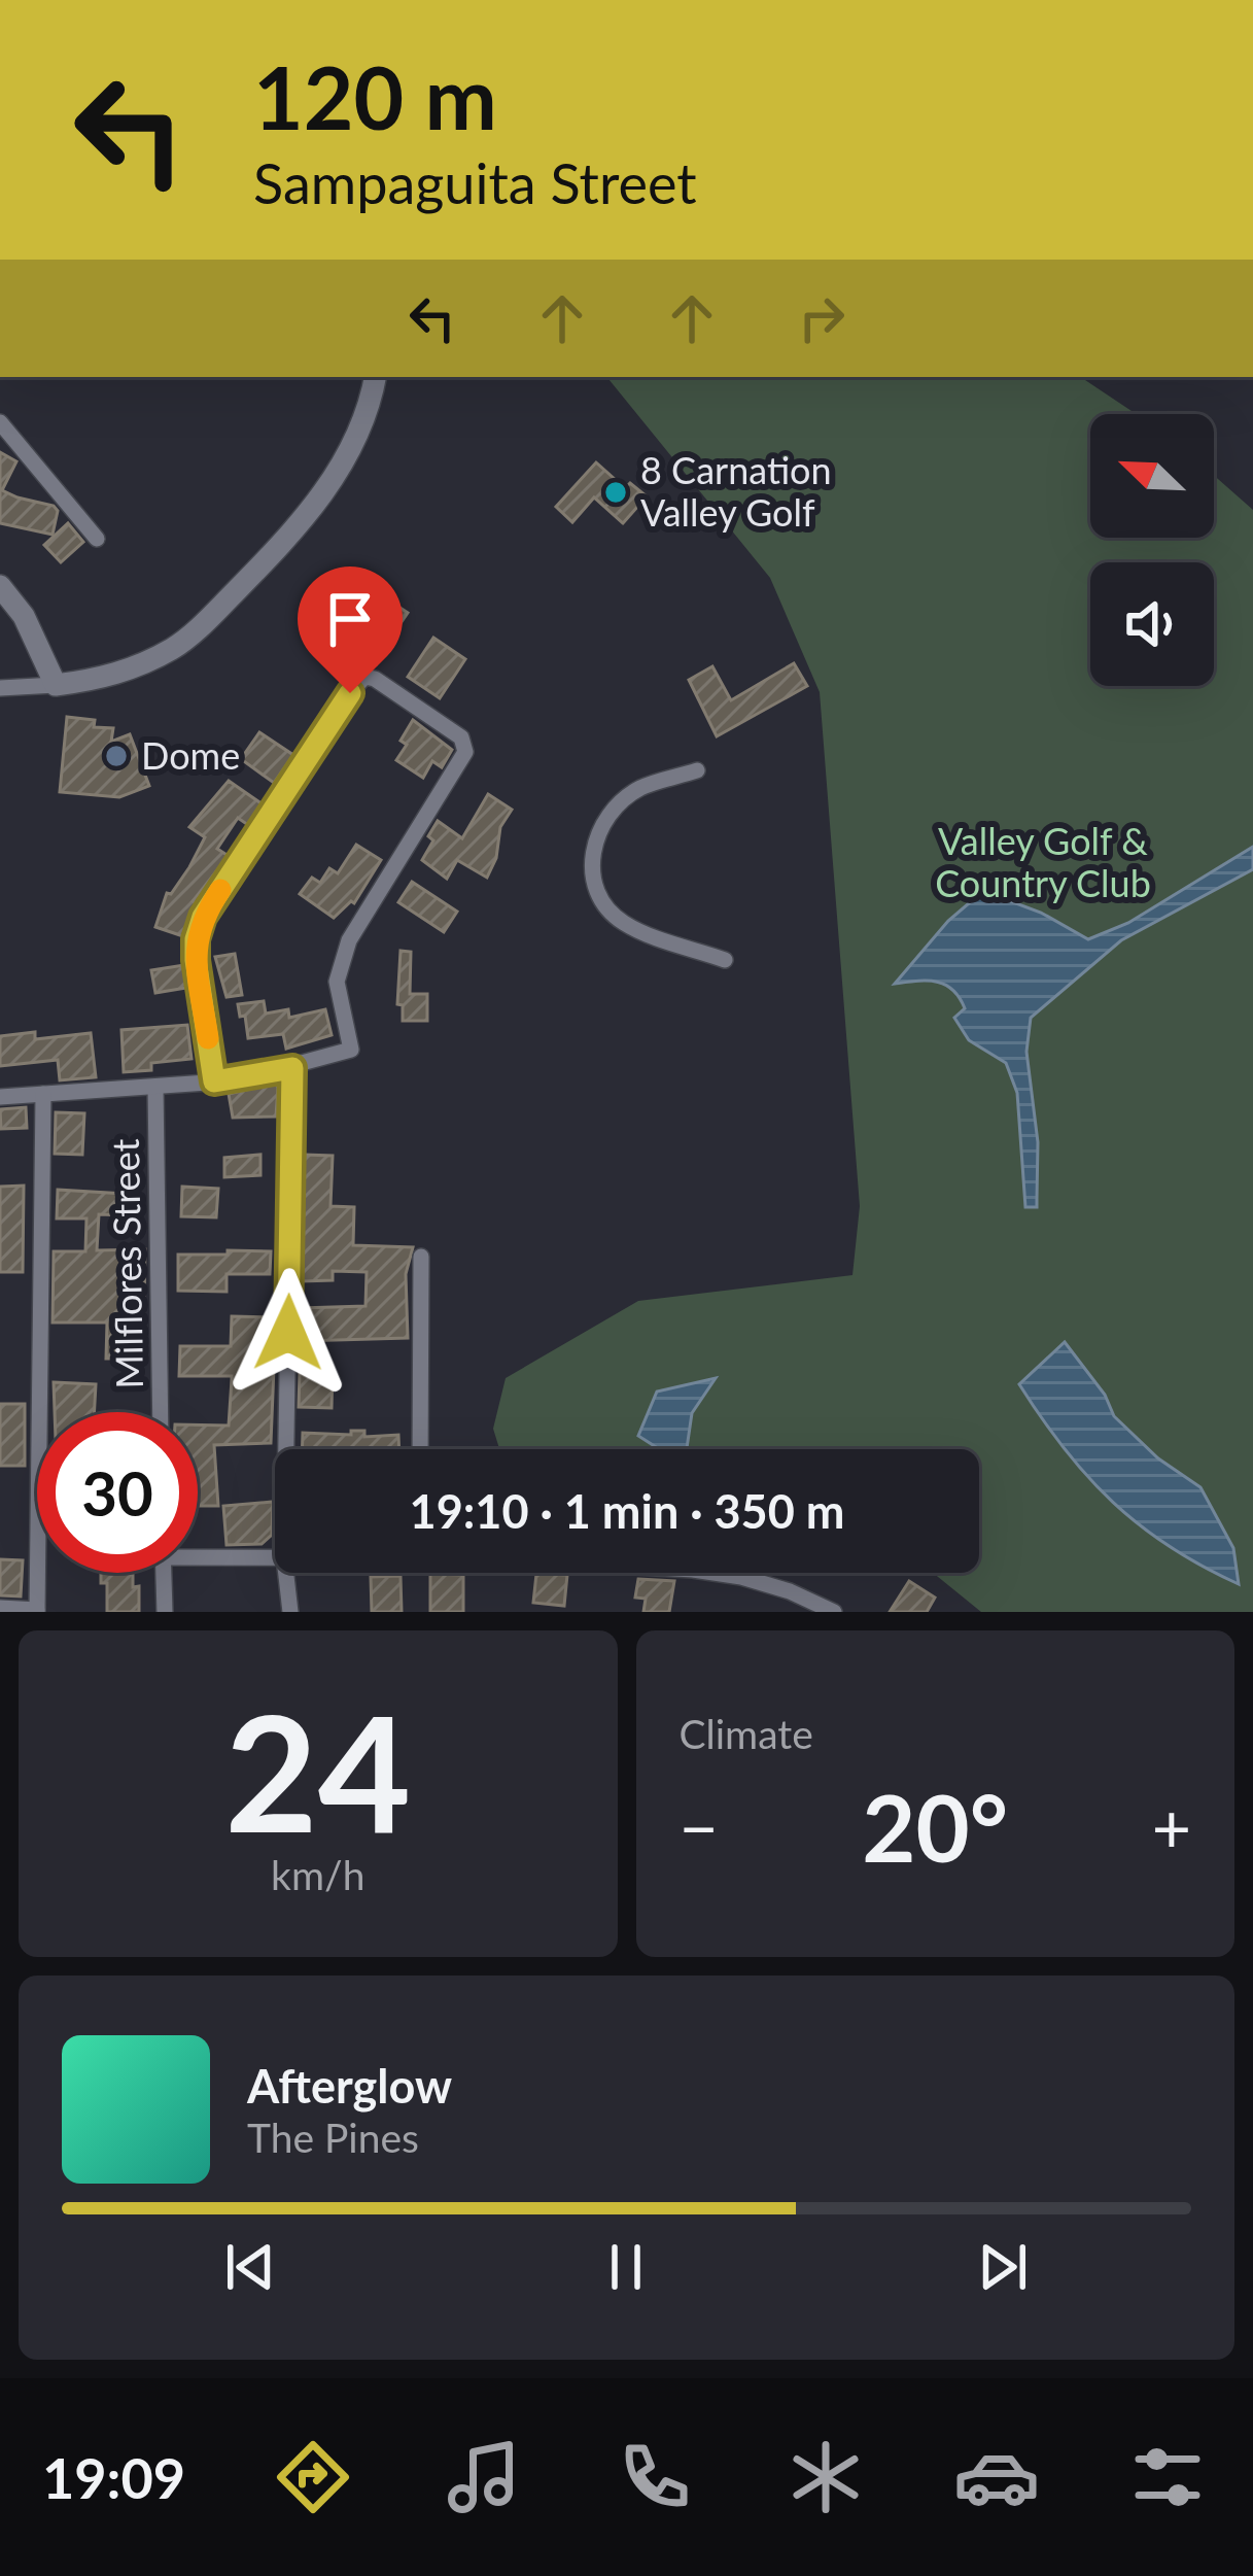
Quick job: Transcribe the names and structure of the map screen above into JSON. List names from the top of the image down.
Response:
{
  "streets": {
    "street": ["Milflores Street"]
  },
  "parks": ["Valley Golf & Country Club"],
  "places": ["8 Carnation Valley Golf", "Dome"],
  "north": "top left",
  "page": {
    "turn": ["120 m", "Sampaguita Street"],
    "limit": "30",
    "trip": "19:10 · 1 min · 350 m",
    "tile": [
      ["24", "km/h"],
      "Climate"
    ],
    "heat": ["−", "20°", "+"],
    "song": ["Afterglow", "The Pines"],
    "tabs": "19:09"
  }
}
